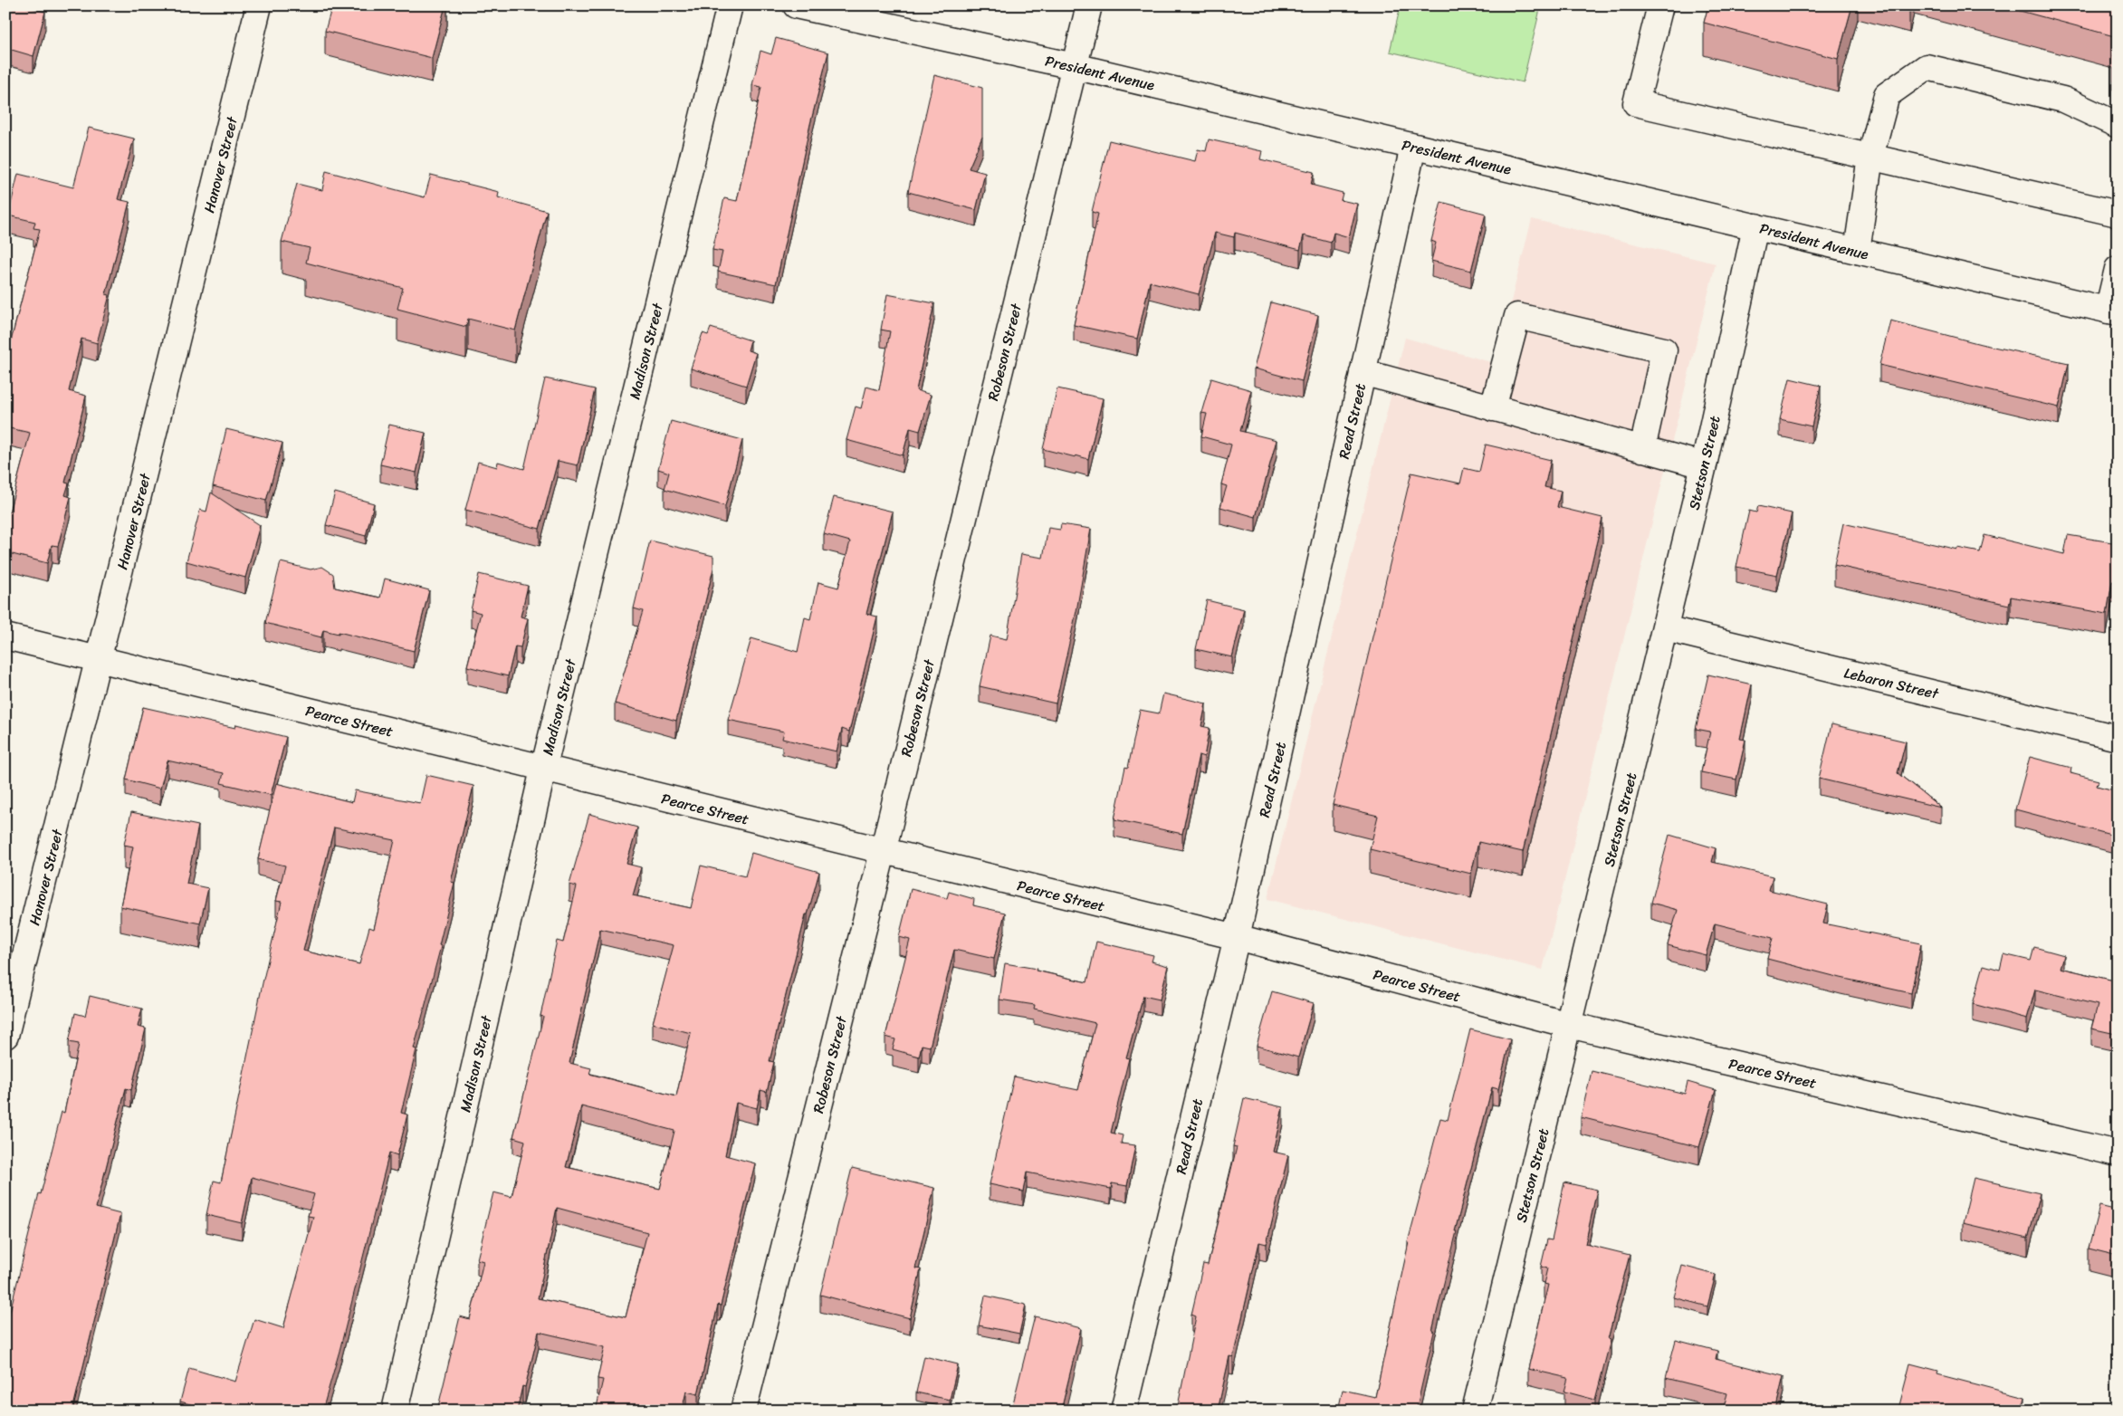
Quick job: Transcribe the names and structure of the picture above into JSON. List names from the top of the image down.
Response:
{
  "streets": {
    "street": [
      "President Avenue",
      "Hanover Street",
      "Madison Street",
      "Robeson Street",
      "Read Street",
      "Stetson Street",
      "Lebaron Street",
      "Pearce Street"
    ]
  },
  "crossings": [
    ["President Avenue", "Robeson Street"],
    ["President Avenue", "Read Street"],
    ["President Avenue", "Stetson Street"],
    ["Hanover Street", "Pearce Street"],
    ["Madison Street", "Pearce Street"],
    ["Robeson Street", "Pearce Street"],
    ["Read Street", "Pearce Street"],
    ["Stetson Street", "Lebaron Street"],
    ["Stetson Street", "Pearce Street"]
  ]
}
